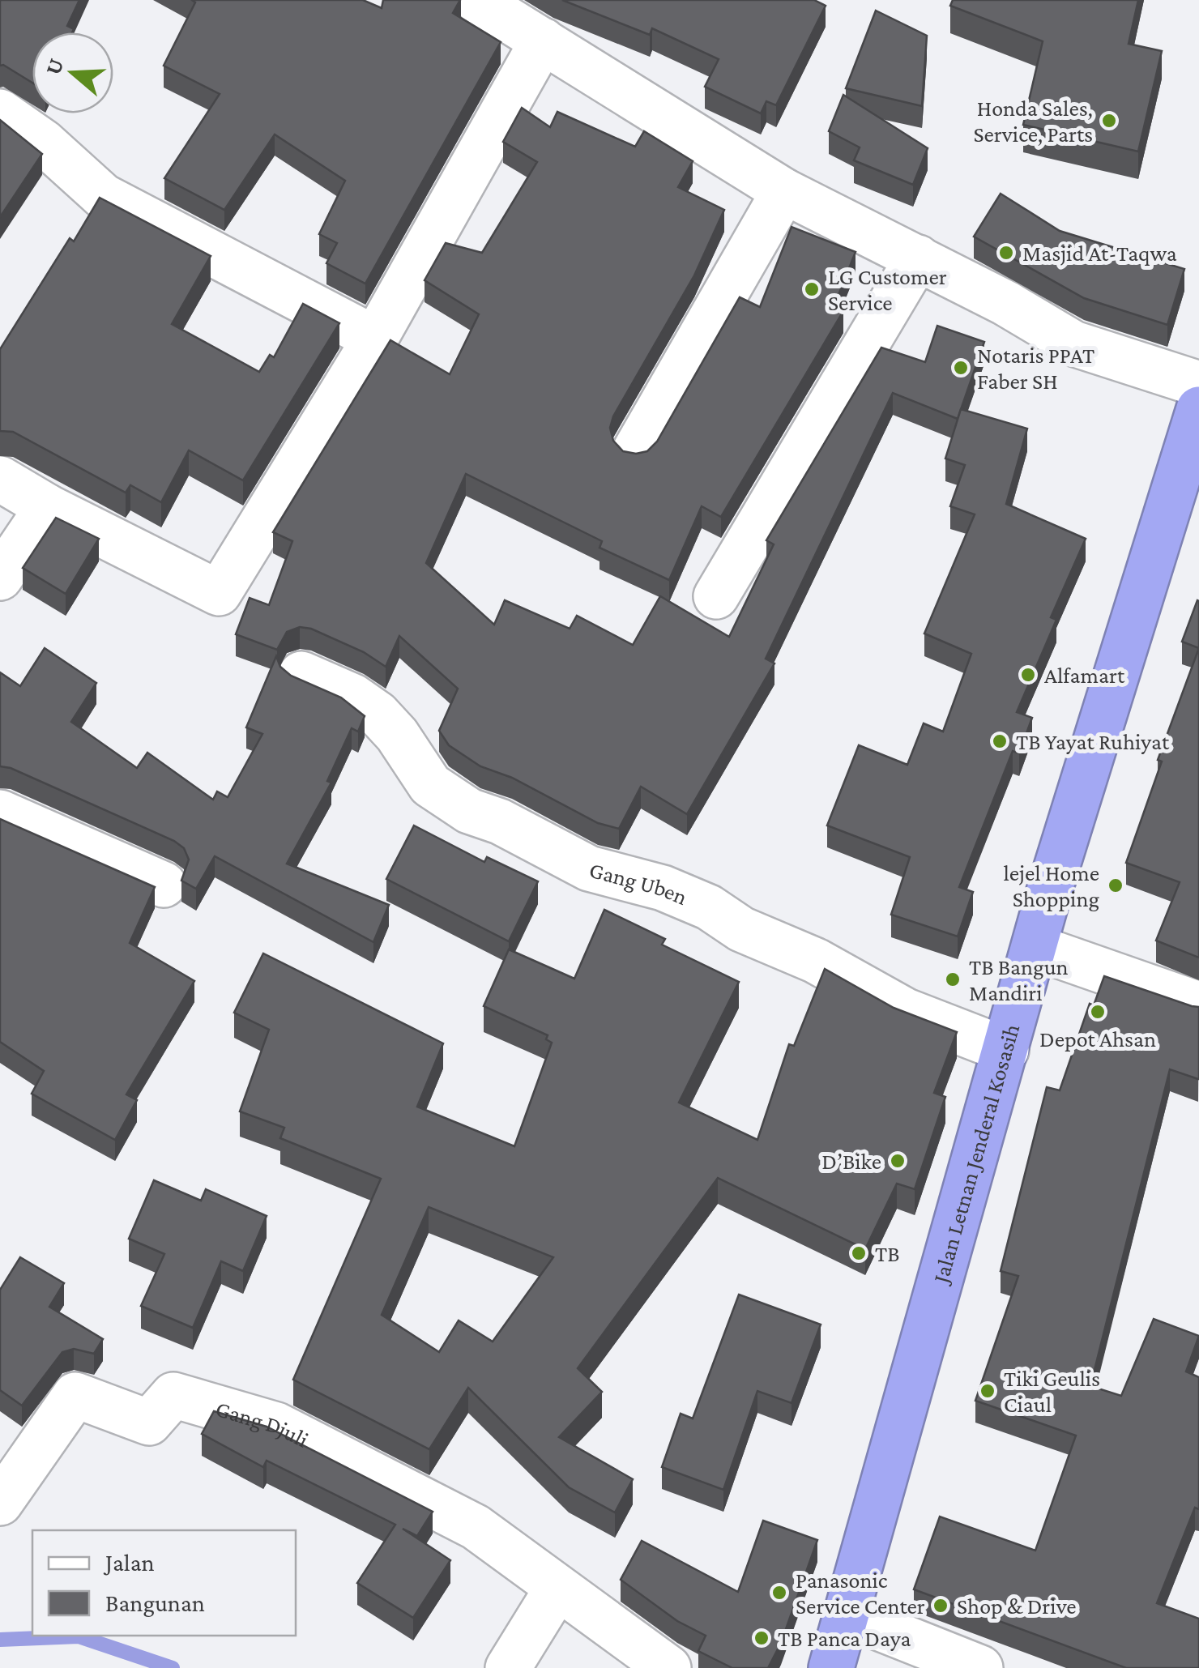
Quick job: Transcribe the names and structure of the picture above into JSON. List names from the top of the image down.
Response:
{
  "streets": {
    "highway": ["Jalan Letnan Jenderal Kosasih"],
    "street": ["Gang Uben", "Gang Djuli"]
  },
  "crossings": [
    ["Gang Uben", "Jalan Letnan Jenderal Kosasih"]
  ],
  "places": [
    "Honda Sales, Service, Parts",
    "Masjid At-Taqwa",
    "LG Customer Service",
    "Notaris PPAT Faber SH",
    "Alfamart",
    "TB Yayat Ruhiyat",
    "lejel Home Shopping",
    "TB Bangun Mandiri",
    "Depot Ahsan",
    "D’Bike",
    "TB",
    "Tiki Geulis Ciaul",
    "Panasonic Service Center",
    "Shop & Drive",
    "TB Panca Daya"
  ],
  "legend": ["Jalan", "Bangunan"],
  "north": "left"
}
